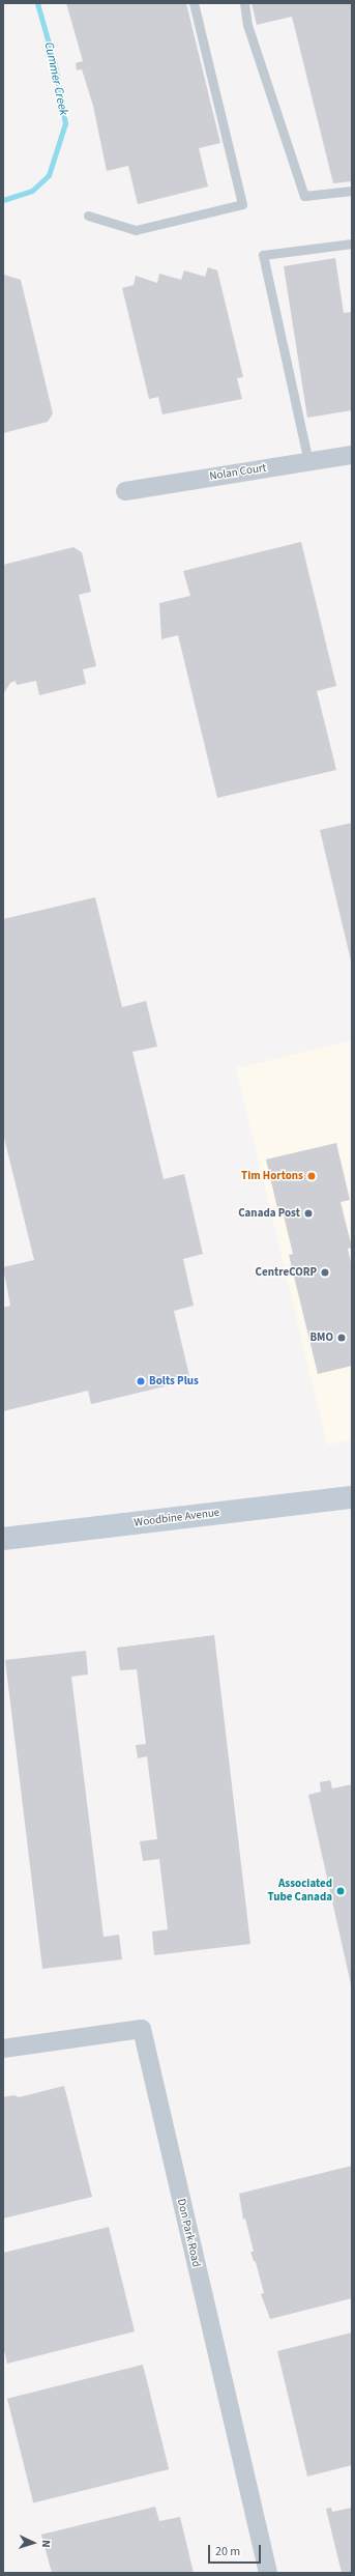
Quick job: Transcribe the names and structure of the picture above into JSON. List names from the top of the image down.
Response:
{
  "streets": {
    "main road": ["Woodbine Avenue"],
    "street": ["Nolan Court", "Don Park Road"]
  },
  "water": ["Cummer Creek"],
  "places": [
    "Tim Hortons",
    "Canada Post",
    "CentreCORP",
    "BMO",
    "Bolts Plus",
    "Associated Tube Canada"
  ],
  "scale_bar": "20 m",
  "north": "right"
}
